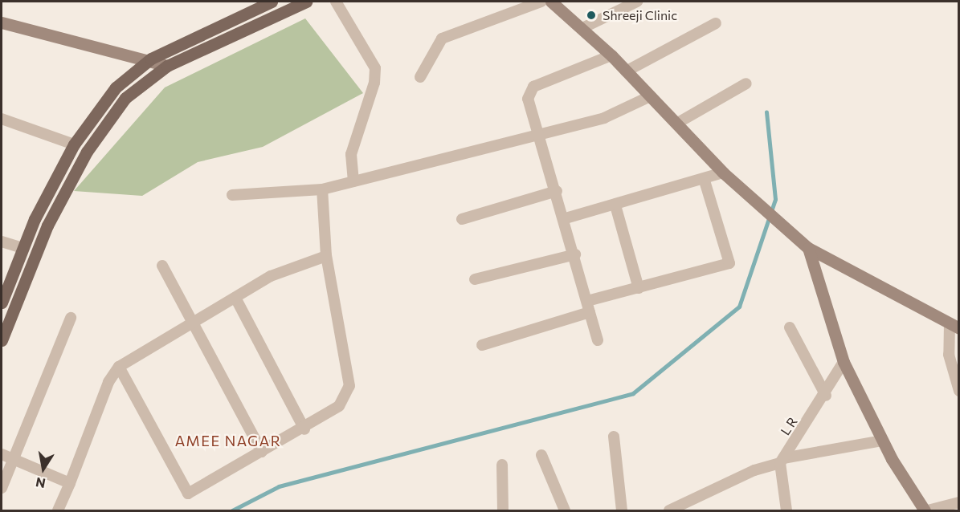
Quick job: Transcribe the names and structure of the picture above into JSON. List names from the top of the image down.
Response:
{
  "streets": {
    "street": ["L R"]
  },
  "districts": ["AMEE NAGAR"],
  "places": ["Shreeji Clinic"],
  "north": "bottom"
}
